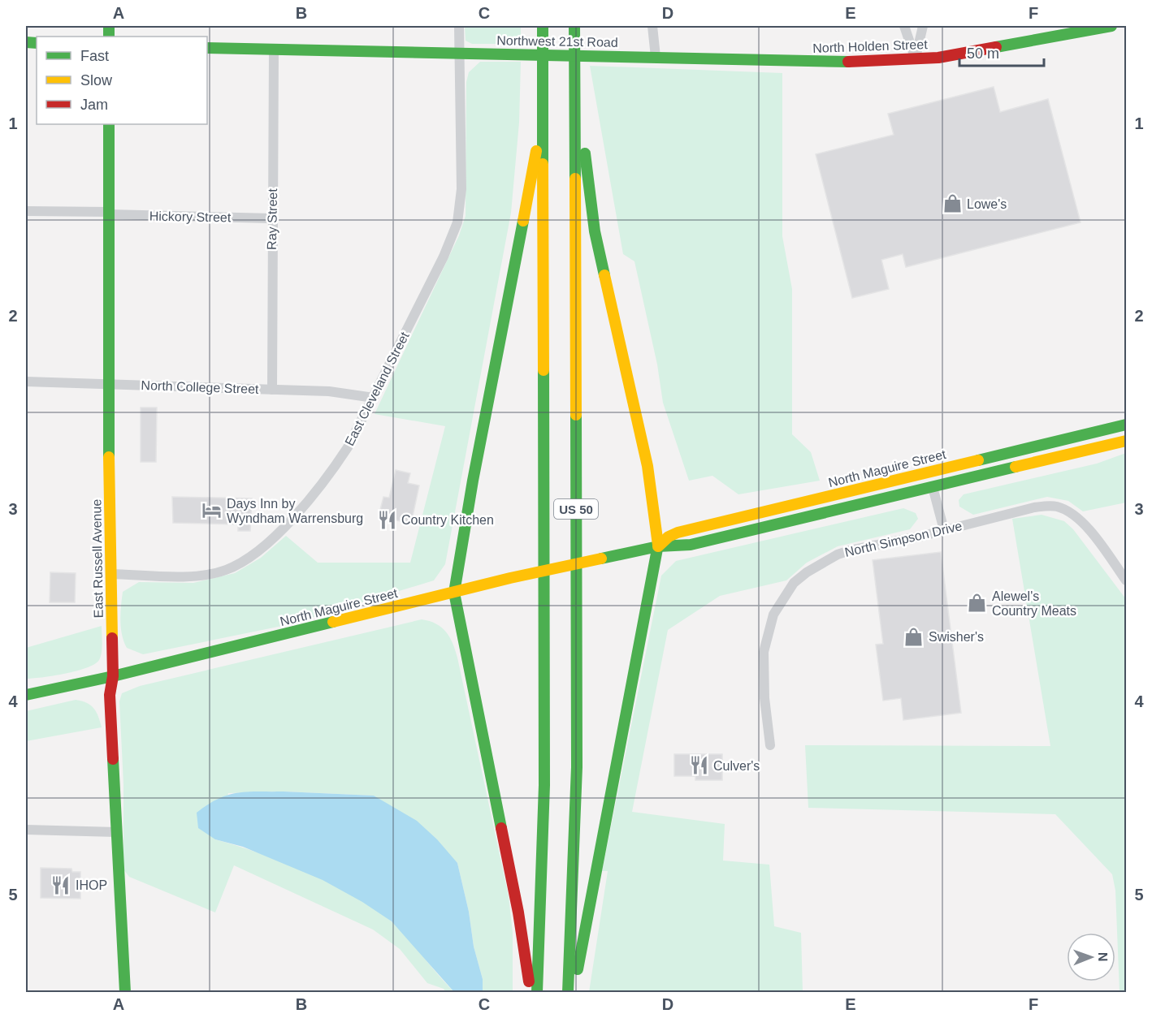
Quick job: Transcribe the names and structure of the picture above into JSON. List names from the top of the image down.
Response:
{
  "streets": {
    "main road": [
      "Northwest 21st Road",
      "North Holden Street",
      "North Maguire Street",
      "US 50",
      "East Russell Avenue"
    ],
    "street": [
      "Hickory Street",
      "Ray Street",
      "North College Street",
      "East Cleveland Street",
      "North Simpson Drive"
    ]
  },
  "crossings": [
    ["Northwest 21st Road", "North Holden Street"],
    ["Northwest 21st Road", "East Cleveland Street"],
    ["Hickory Street", "Ray Street"],
    ["Hickory Street", "East Russell Avenue"],
    ["Ray Street", "North College Street"],
    ["North College Street", "East Cleveland Street"],
    ["North College Street", "East Russell Avenue"],
    ["East Cleveland Street", "East Russell Avenue"],
    ["North Maguire Street", "East Russell Avenue"]
  ],
  "places": {
    "shop": ["Lowe's", "Alewel's Country Meats", "Swisher's"],
    "hotel": ["Days Inn by Wyndham Warrensburg"],
    "restaurant": ["Country Kitchen", "Culver's", "IHOP"]
  },
  "legend": ["Fast", "Slow", "Jam"],
  "scale_bar": "50 m",
  "north": "right",
  "grid": {
    "columns": [
      "A",
      "B",
      "C",
      "D",
      "E",
      "F"
    ],
    "rows": [
      "1",
      "2",
      "3",
      "4",
      "5"
    ]
  }
}
